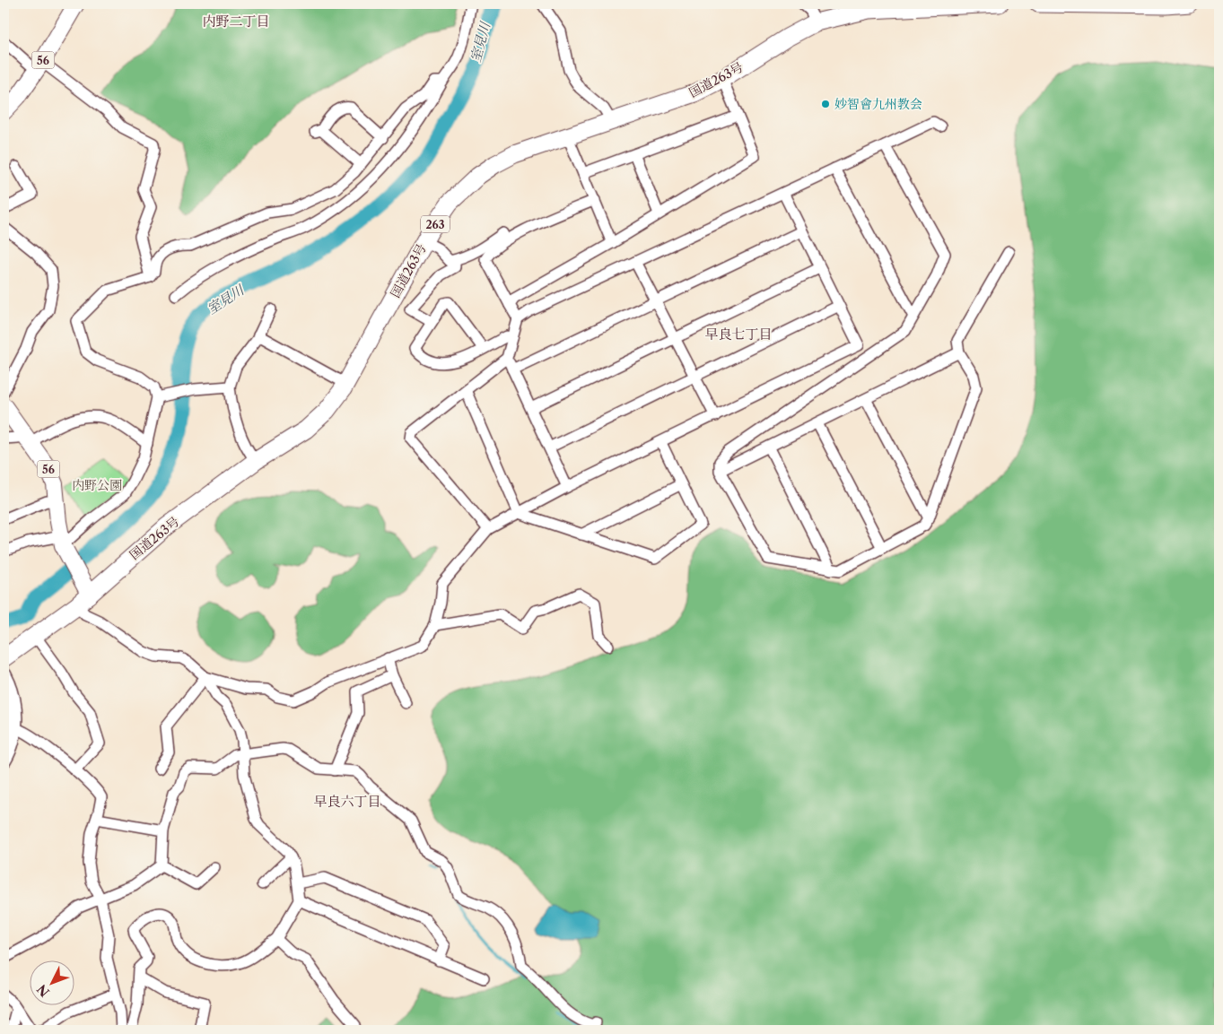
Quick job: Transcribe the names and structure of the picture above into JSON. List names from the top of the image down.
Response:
{
  "streets": {
    "highway": ["国道263号", "263"],
    "main road": ["56"]
  },
  "crossings": [
    ["56", "国道263号"]
  ],
  "districts": ["内野二丁目", "早良七丁目", "早良六丁目"],
  "water": ["室見川"],
  "parks": ["内野公園"],
  "places": ["妙智會九州教会"],
  "north": "bottom left"
}
